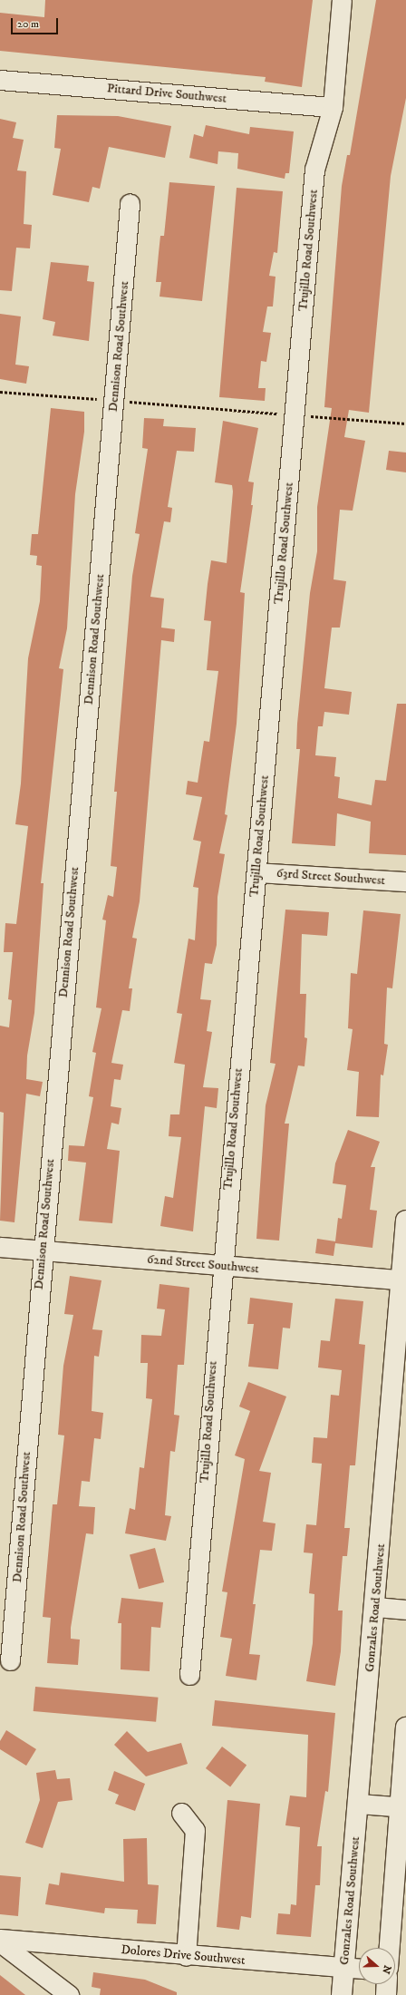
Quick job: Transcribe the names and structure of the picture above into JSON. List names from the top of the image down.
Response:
{
  "streets": {
    "street": [
      "Pittard Drive Southwest",
      "Trujillo Road Southwest",
      "Dennison Road Southwest",
      "63rd Street Southwest",
      "62nd Street Southwest",
      "Gonzales Road Southwest",
      "Dolores Drive Southwest"
    ]
  },
  "crossings": [
    ["Pittard Drive Southwest", "Trujillo Road Southwest"],
    ["Trujillo Road Southwest", "63rd Street Southwest"],
    ["Trujillo Road Southwest", "62nd Street Southwest"],
    ["Dennison Road Southwest", "62nd Street Southwest"],
    ["62nd Street Southwest", "Gonzales Road Southwest"],
    ["Gonzales Road Southwest", "Dolores Drive Southwest"]
  ],
  "scale_bar": "20 m",
  "north": "right"
}
